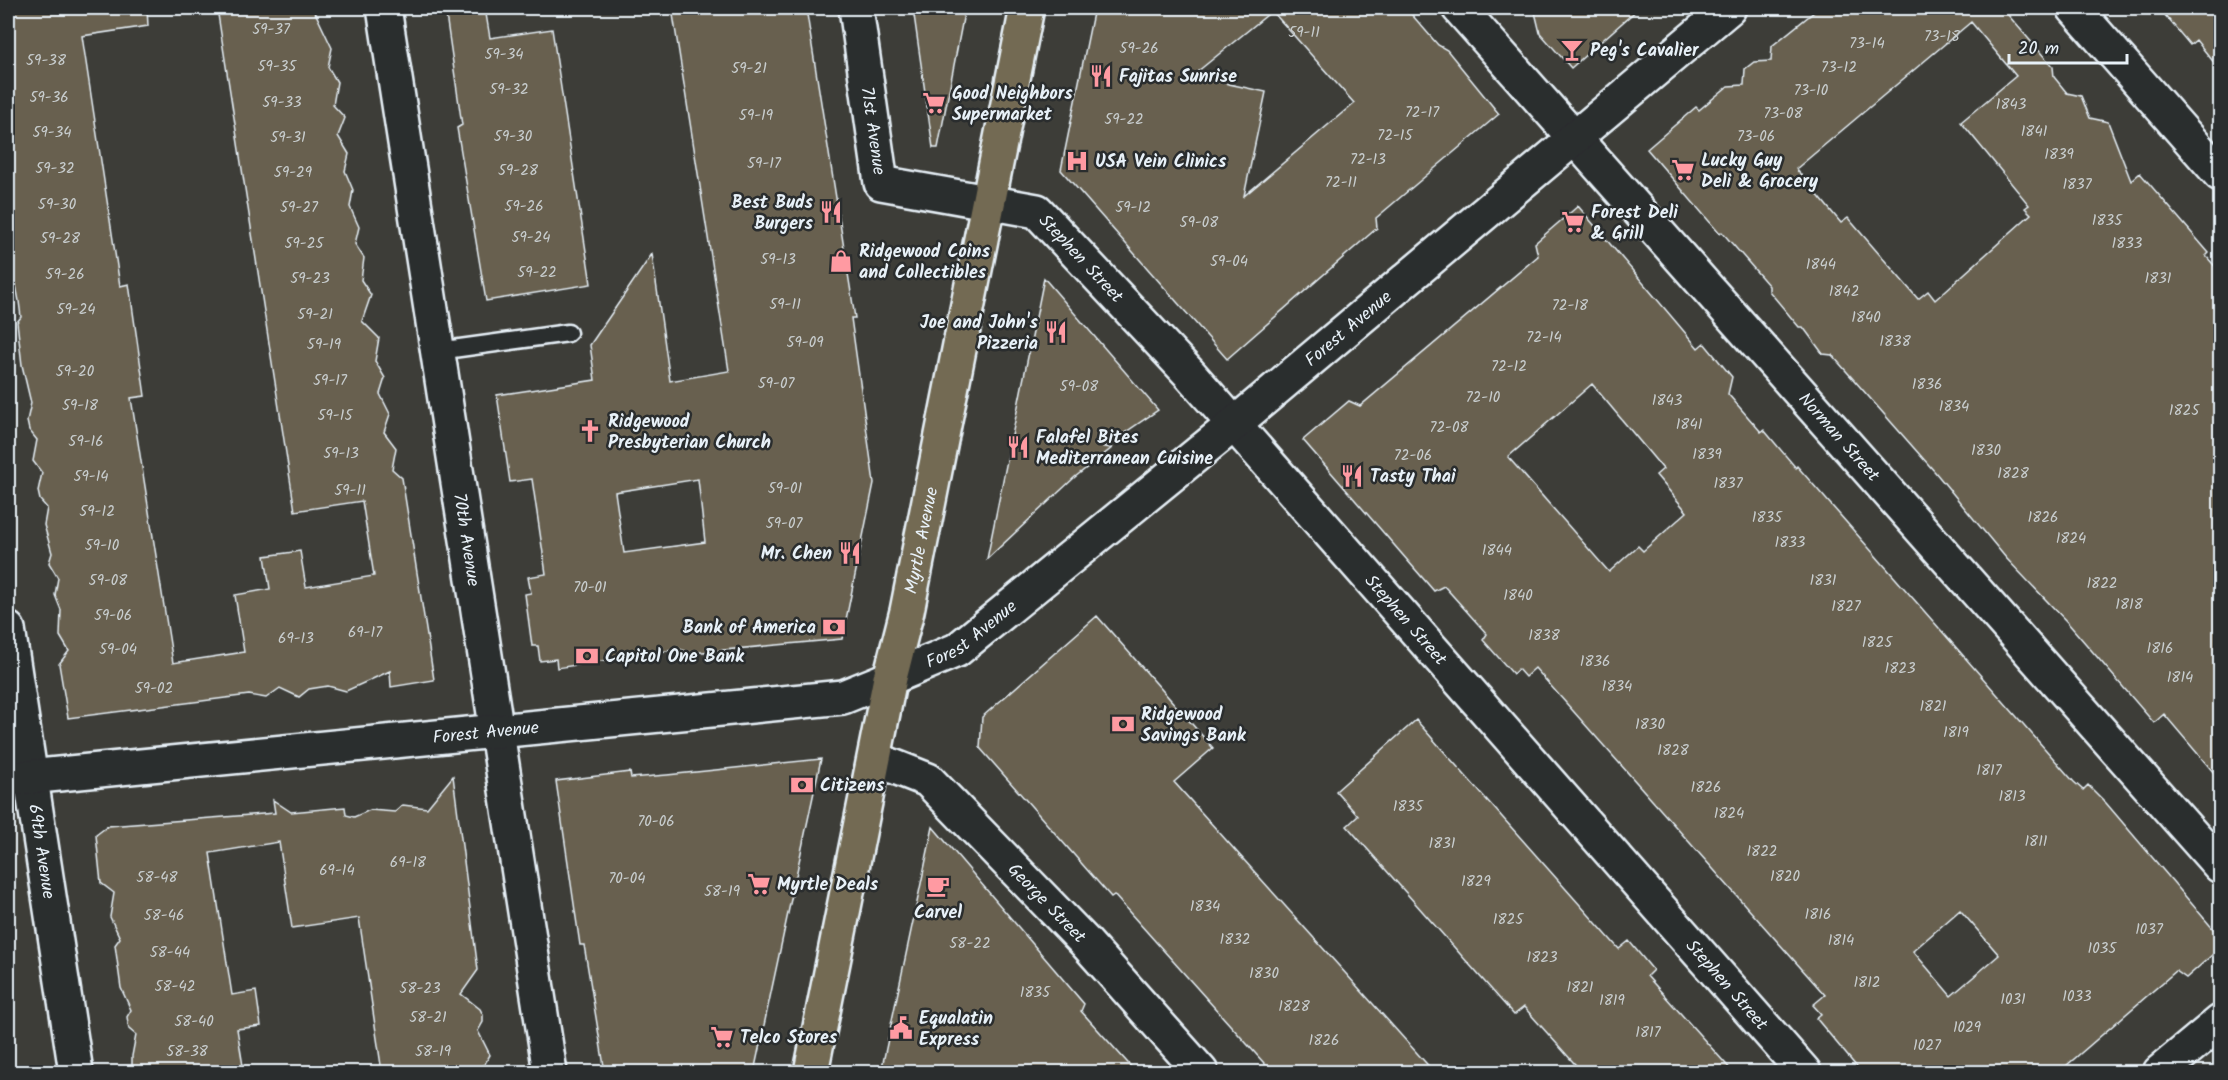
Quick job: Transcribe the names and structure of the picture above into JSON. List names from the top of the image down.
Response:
{
  "streets": {
    "main road": ["Myrtle Avenue"],
    "street": [
      "71st Avenue",
      "Stephen Street",
      "Forest Avenue",
      "Norman Street",
      "70th Avenue",
      "69th Avenue",
      "George Street"
    ]
  },
  "crossings": [
    ["71st Avenue", "Stephen Street"],
    ["71st Avenue", "Myrtle Avenue"],
    ["Stephen Street", "Forest Avenue"],
    ["Stephen Street", "Myrtle Avenue"],
    ["Forest Avenue", "Norman Street"],
    ["Forest Avenue", "70th Avenue"],
    ["Forest Avenue", "Myrtle Avenue"],
    ["Forest Avenue", "69th Avenue"],
    ["Myrtle Avenue", "George Street"]
  ],
  "places": {
    "bar": ["Peg's Cavalier"],
    "restaurant": [
      "Fajitas Sunrise",
      "Best Buds Burgers",
      "Joe and John's Pizzeria",
      "Falafel Bites Mediterranean Cuisine",
      "Tasty Thai",
      "Mr. Chen"
    ],
    "supermarket": [
      "Good Neighbors Supermarket",
      "Lucky Guy Deli & Grocery",
      "Forest Deli & Grill",
      "Myrtle Deals",
      "Telco Stores"
    ],
    "hospital": ["USA Vein Clinics"],
    "shop": ["Ridgewood Coins and Collectibles"],
    "church": ["Ridgewood Presbyterian Church"],
    "bank": [
      "Bank of America",
      "Capitol One Bank",
      "Ridgewood Savings Bank",
      "Citizens"
    ],
    "cafe": ["Carvel"],
    "public building": ["Equalatin Express"]
  },
  "house_numbers": [
    "59-37",
    "59-11",
    "73-18",
    "73-14",
    "59-26",
    "59-34",
    "59-38",
    "59-35",
    "73-12",
    "59-21",
    "59-32",
    "73-10",
    "59-36",
    "59-33",
    "1843",
    "72-17",
    "73-08",
    "59-19",
    "59-22",
    "1841",
    "59-34",
    "72-15",
    "59-30",
    "73-06",
    "59-31",
    "1839",
    "72-13",
    "59-17",
    "59-32",
    "59-28",
    "59-29",
    "72-11",
    "1837",
    "59-30",
    "59-26",
    "59-27",
    "59-12",
    "1835",
    "59-08",
    "59-24",
    "59-28",
    "59-25",
    "1833",
    "59-13",
    "59-04",
    "1844",
    "59-22",
    "59-26",
    "59-23",
    "1831",
    "1842",
    "59-11",
    "72-18",
    "59-24",
    "59-21",
    "1840",
    "72-14",
    "1838",
    "59-09",
    "59-19",
    "72-12",
    "59-20",
    "59-17",
    "59-07",
    "1836",
    "59-08",
    "72-10",
    "1843",
    "59-18",
    "1834",
    "1825",
    "59-15",
    "1841",
    "72-08",
    "59-16",
    "1830",
    "59-13",
    "1839",
    "72-06",
    "1828",
    "59-14",
    "1837",
    "59-01",
    "59-11",
    "59-12",
    "1835",
    "1826",
    "59-07",
    "1824",
    "1833",
    "59-10",
    "1844",
    "59-08",
    "1831",
    "1822",
    "70-01",
    "1840",
    "1818",
    "1827",
    "59-06",
    "69-17",
    "1838",
    "69-13",
    "1825",
    "1816",
    "59-04",
    "1836",
    "1823",
    "1814",
    "1834",
    "59-02",
    "1821",
    "1830",
    "1819",
    "1828",
    "1817",
    "1826",
    "1813",
    "1835",
    "1824",
    "70-06",
    "1811",
    "1831",
    "1822",
    "69-18",
    "69-14",
    "1820",
    "58-48",
    "70-04",
    "1829",
    "58-19",
    "1834",
    "1816",
    "58-46",
    "1825",
    "1037",
    "1832",
    "1814",
    "58-22",
    "1035",
    "58-44",
    "1823",
    "1830",
    "1812",
    "58-42",
    "1821",
    "58-23",
    "1835",
    "1033",
    "1031",
    "1819",
    "1828",
    "58-21",
    "58-40",
    "1029",
    "1817",
    "1826",
    "1027",
    "58-38",
    "58-19"
  ],
  "scale_bar": "20 m"
}
